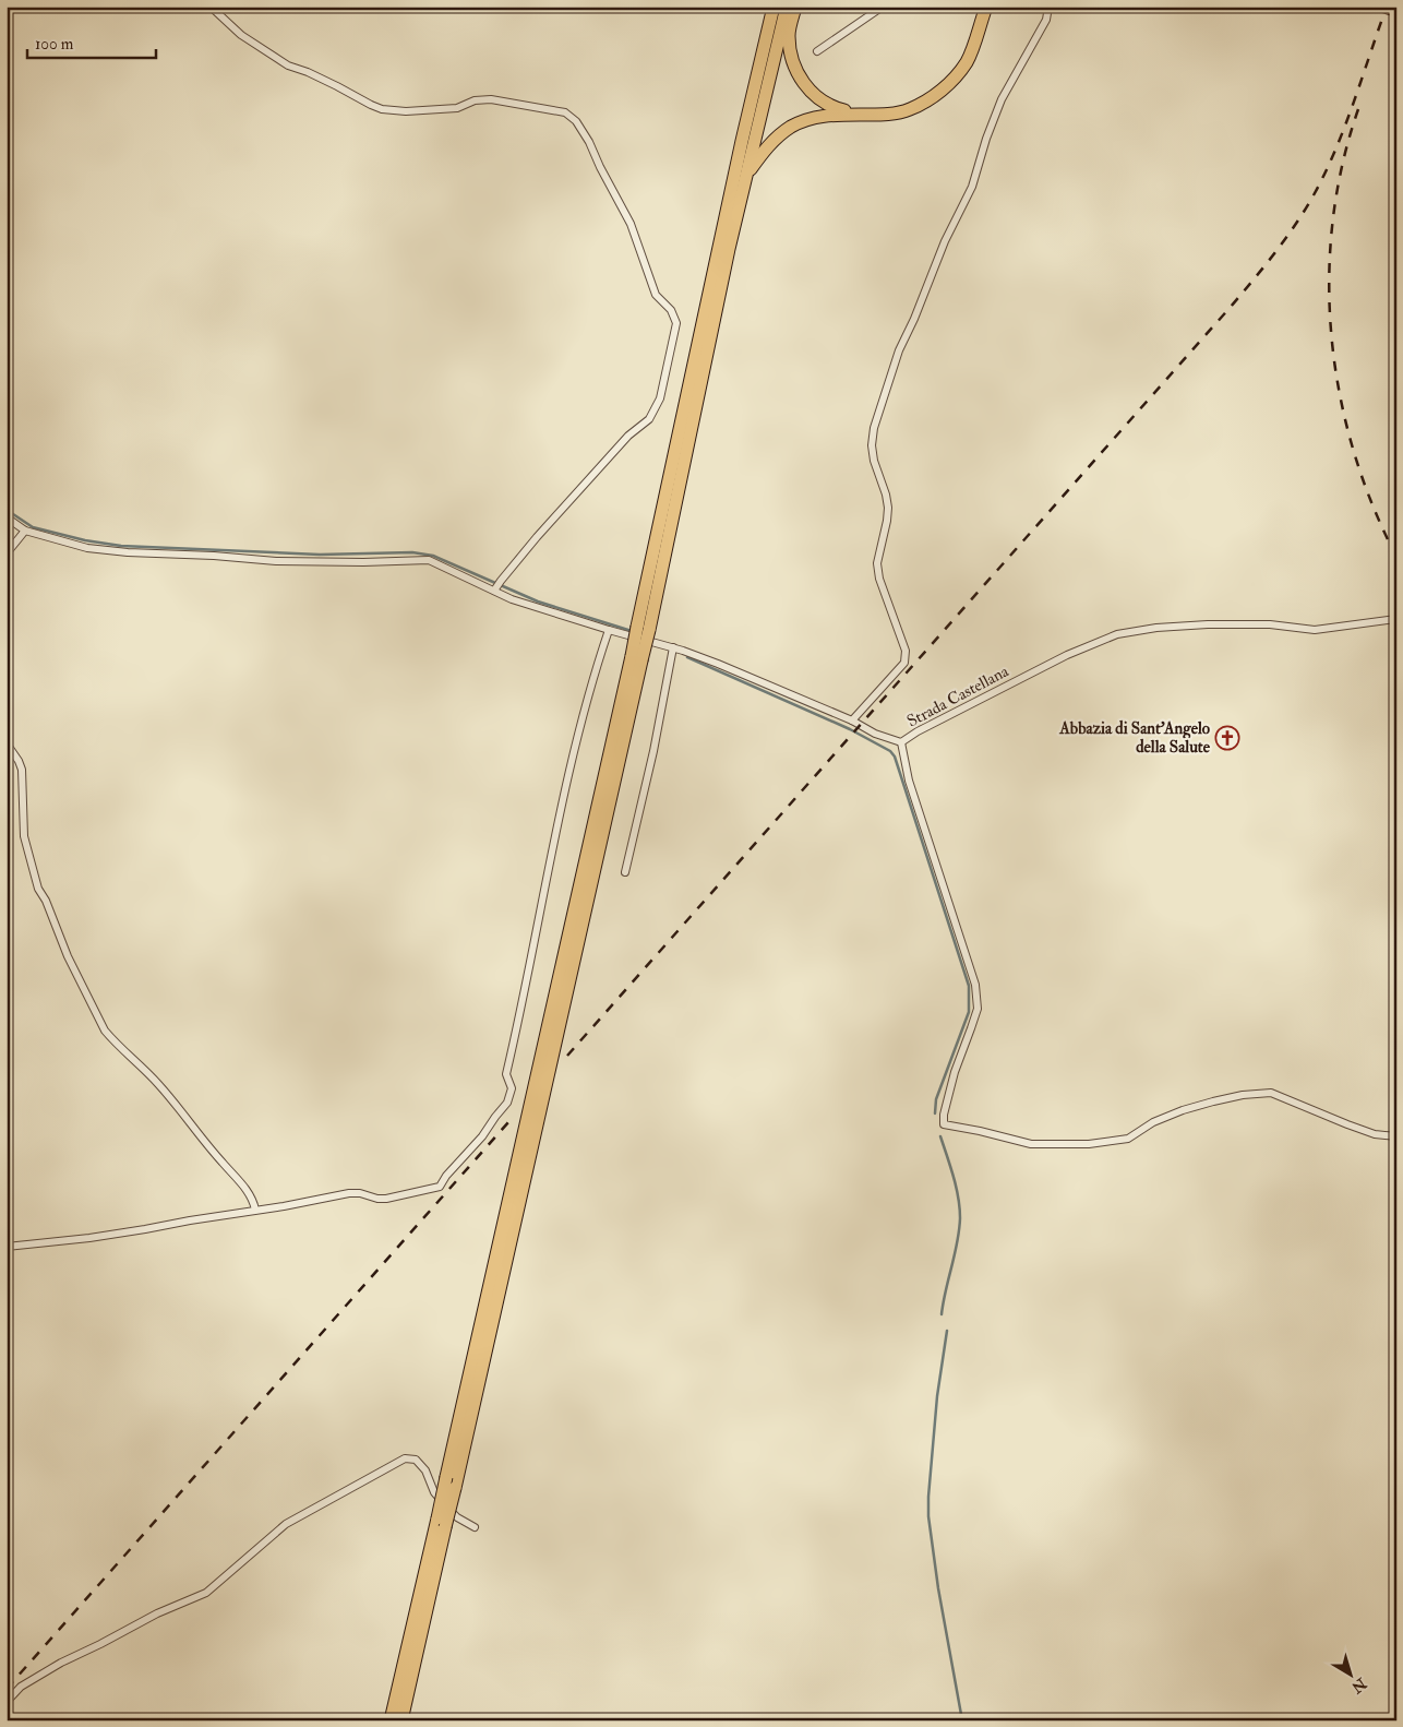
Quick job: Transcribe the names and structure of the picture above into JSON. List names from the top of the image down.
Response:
{
  "streets": {
    "street": ["Strada Castellana"]
  },
  "places": {
    "church": ["Abbazia di Sant’Angelo della Salute"]
  },
  "scale_bar": "100 m",
  "north": "bottom right"
}
